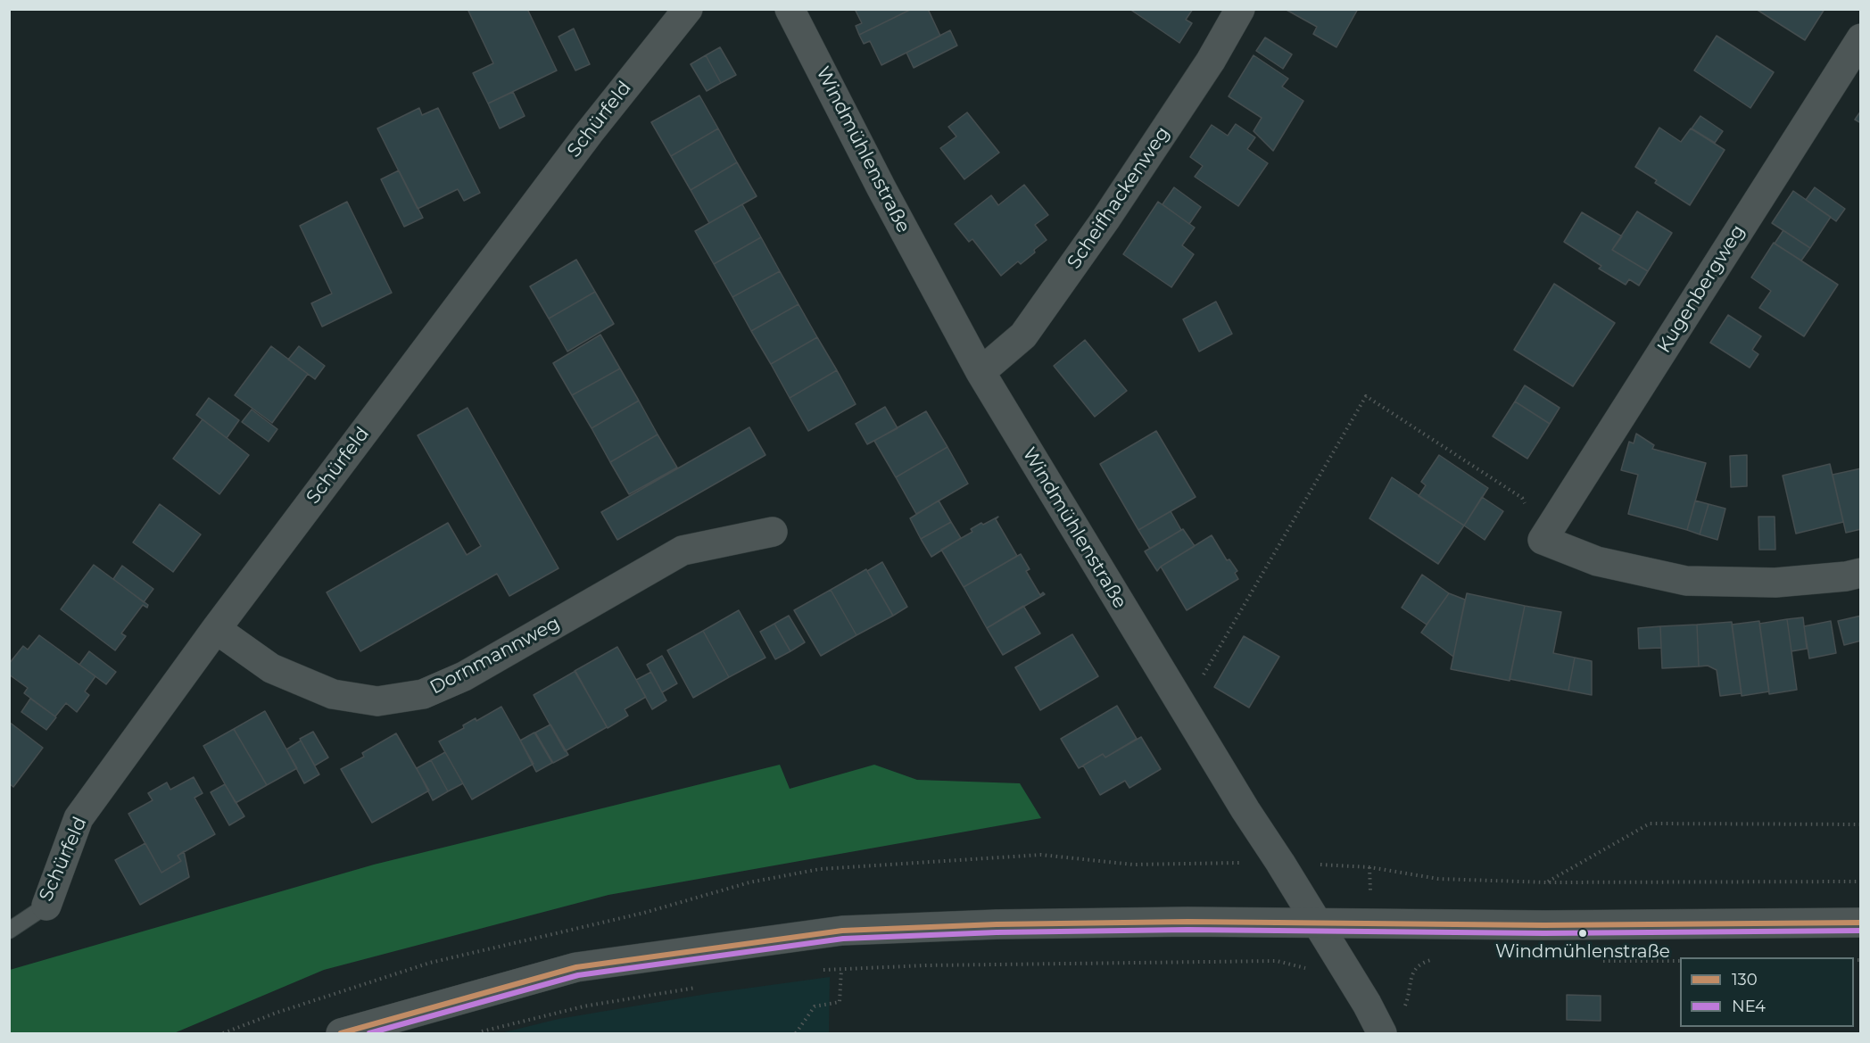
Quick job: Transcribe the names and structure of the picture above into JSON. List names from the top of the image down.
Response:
{
  "streets": {
    "street": [
      "Schürfeld",
      "Windmühlenstraße",
      "Scheifhackenweg",
      "Kugenbergweg",
      "Dornmannweg"
    ]
  },
  "crossings": [
    ["Schürfeld", "Dornmannweg"],
    ["Windmühlenstraße", "Scheifhackenweg"]
  ],
  "places": ["Windmühlenstraße"],
  "lines": ["transit line 130", "transit line NE4"],
  "legend": ["130", "NE4"]
}
